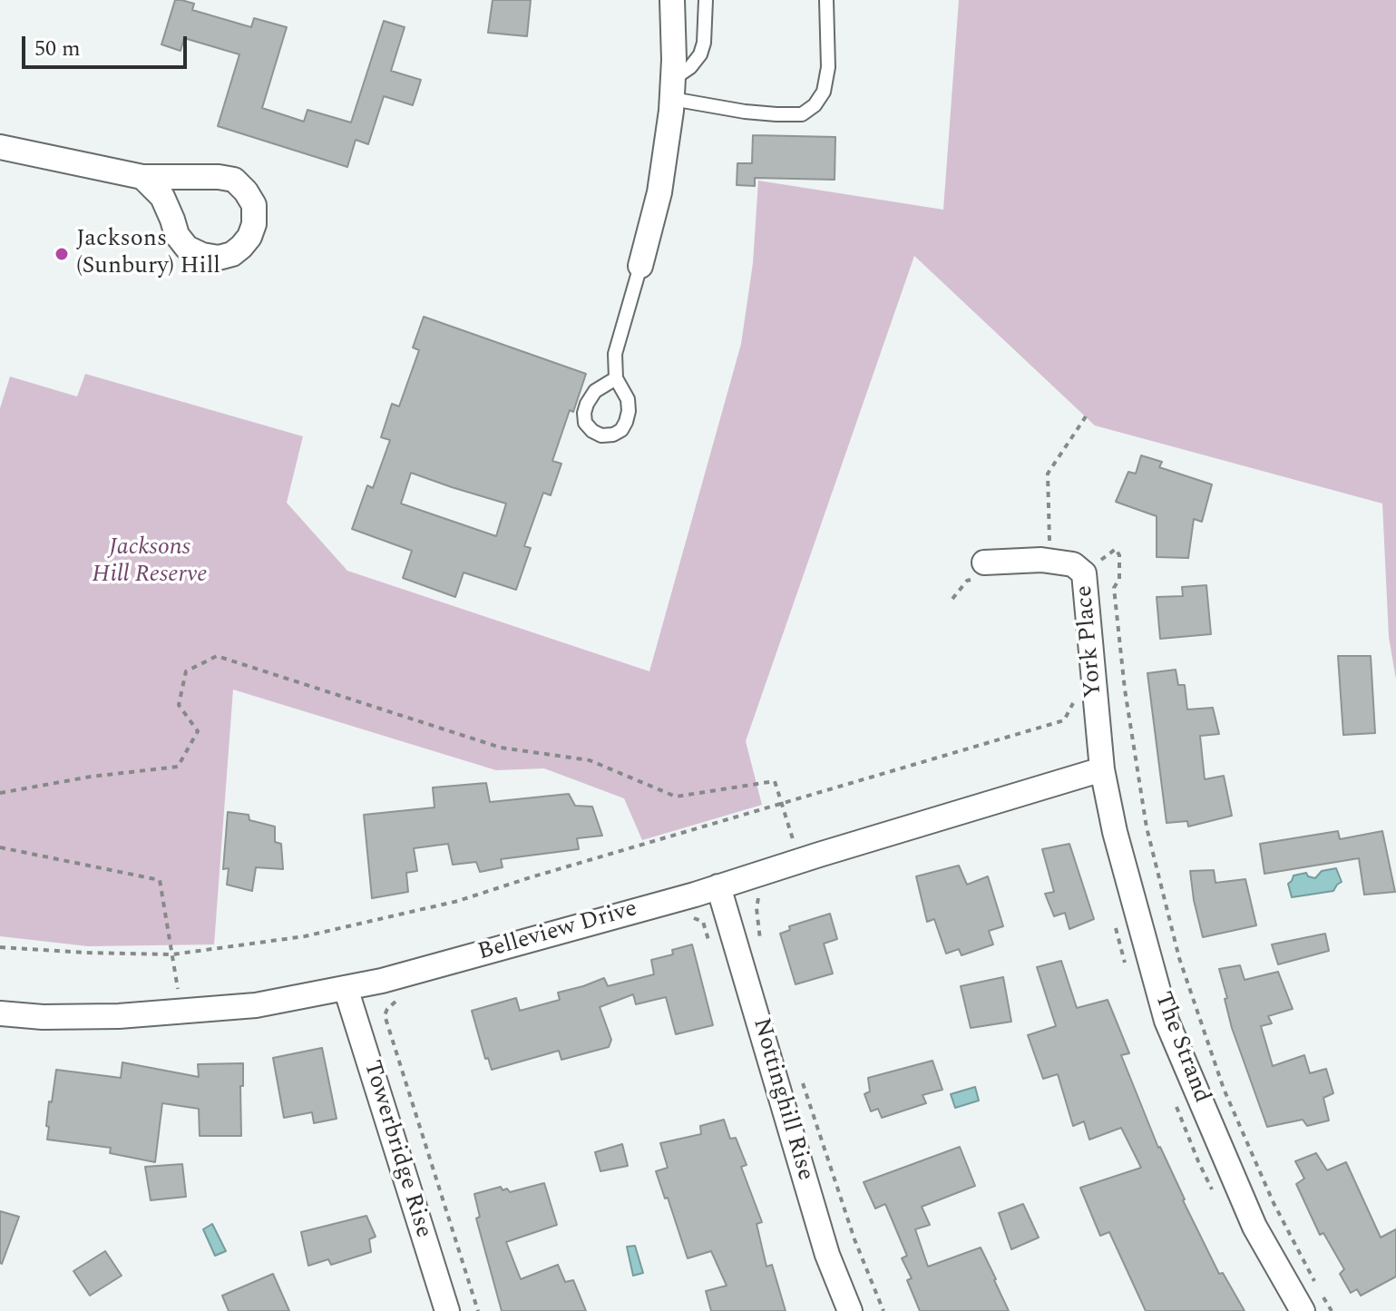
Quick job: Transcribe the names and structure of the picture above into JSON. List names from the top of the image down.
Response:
{
  "streets": {
    "street": [
      "York Place",
      "Belleview Drive",
      "The Strand",
      "Nottinghill Rise",
      "Towerbridge Rise"
    ]
  },
  "crossings": [
    ["York Place", "Belleview Drive"],
    ["York Place", "The Strand"],
    ["Belleview Drive", "The Strand"],
    ["Belleview Drive", "Nottinghill Rise"],
    ["Belleview Drive", "Towerbridge Rise"]
  ],
  "parks": ["Jacksons Hill Reserve"],
  "places": ["Jacksons (Sunbury) Hill"],
  "scale_bar": "50 m"
}
